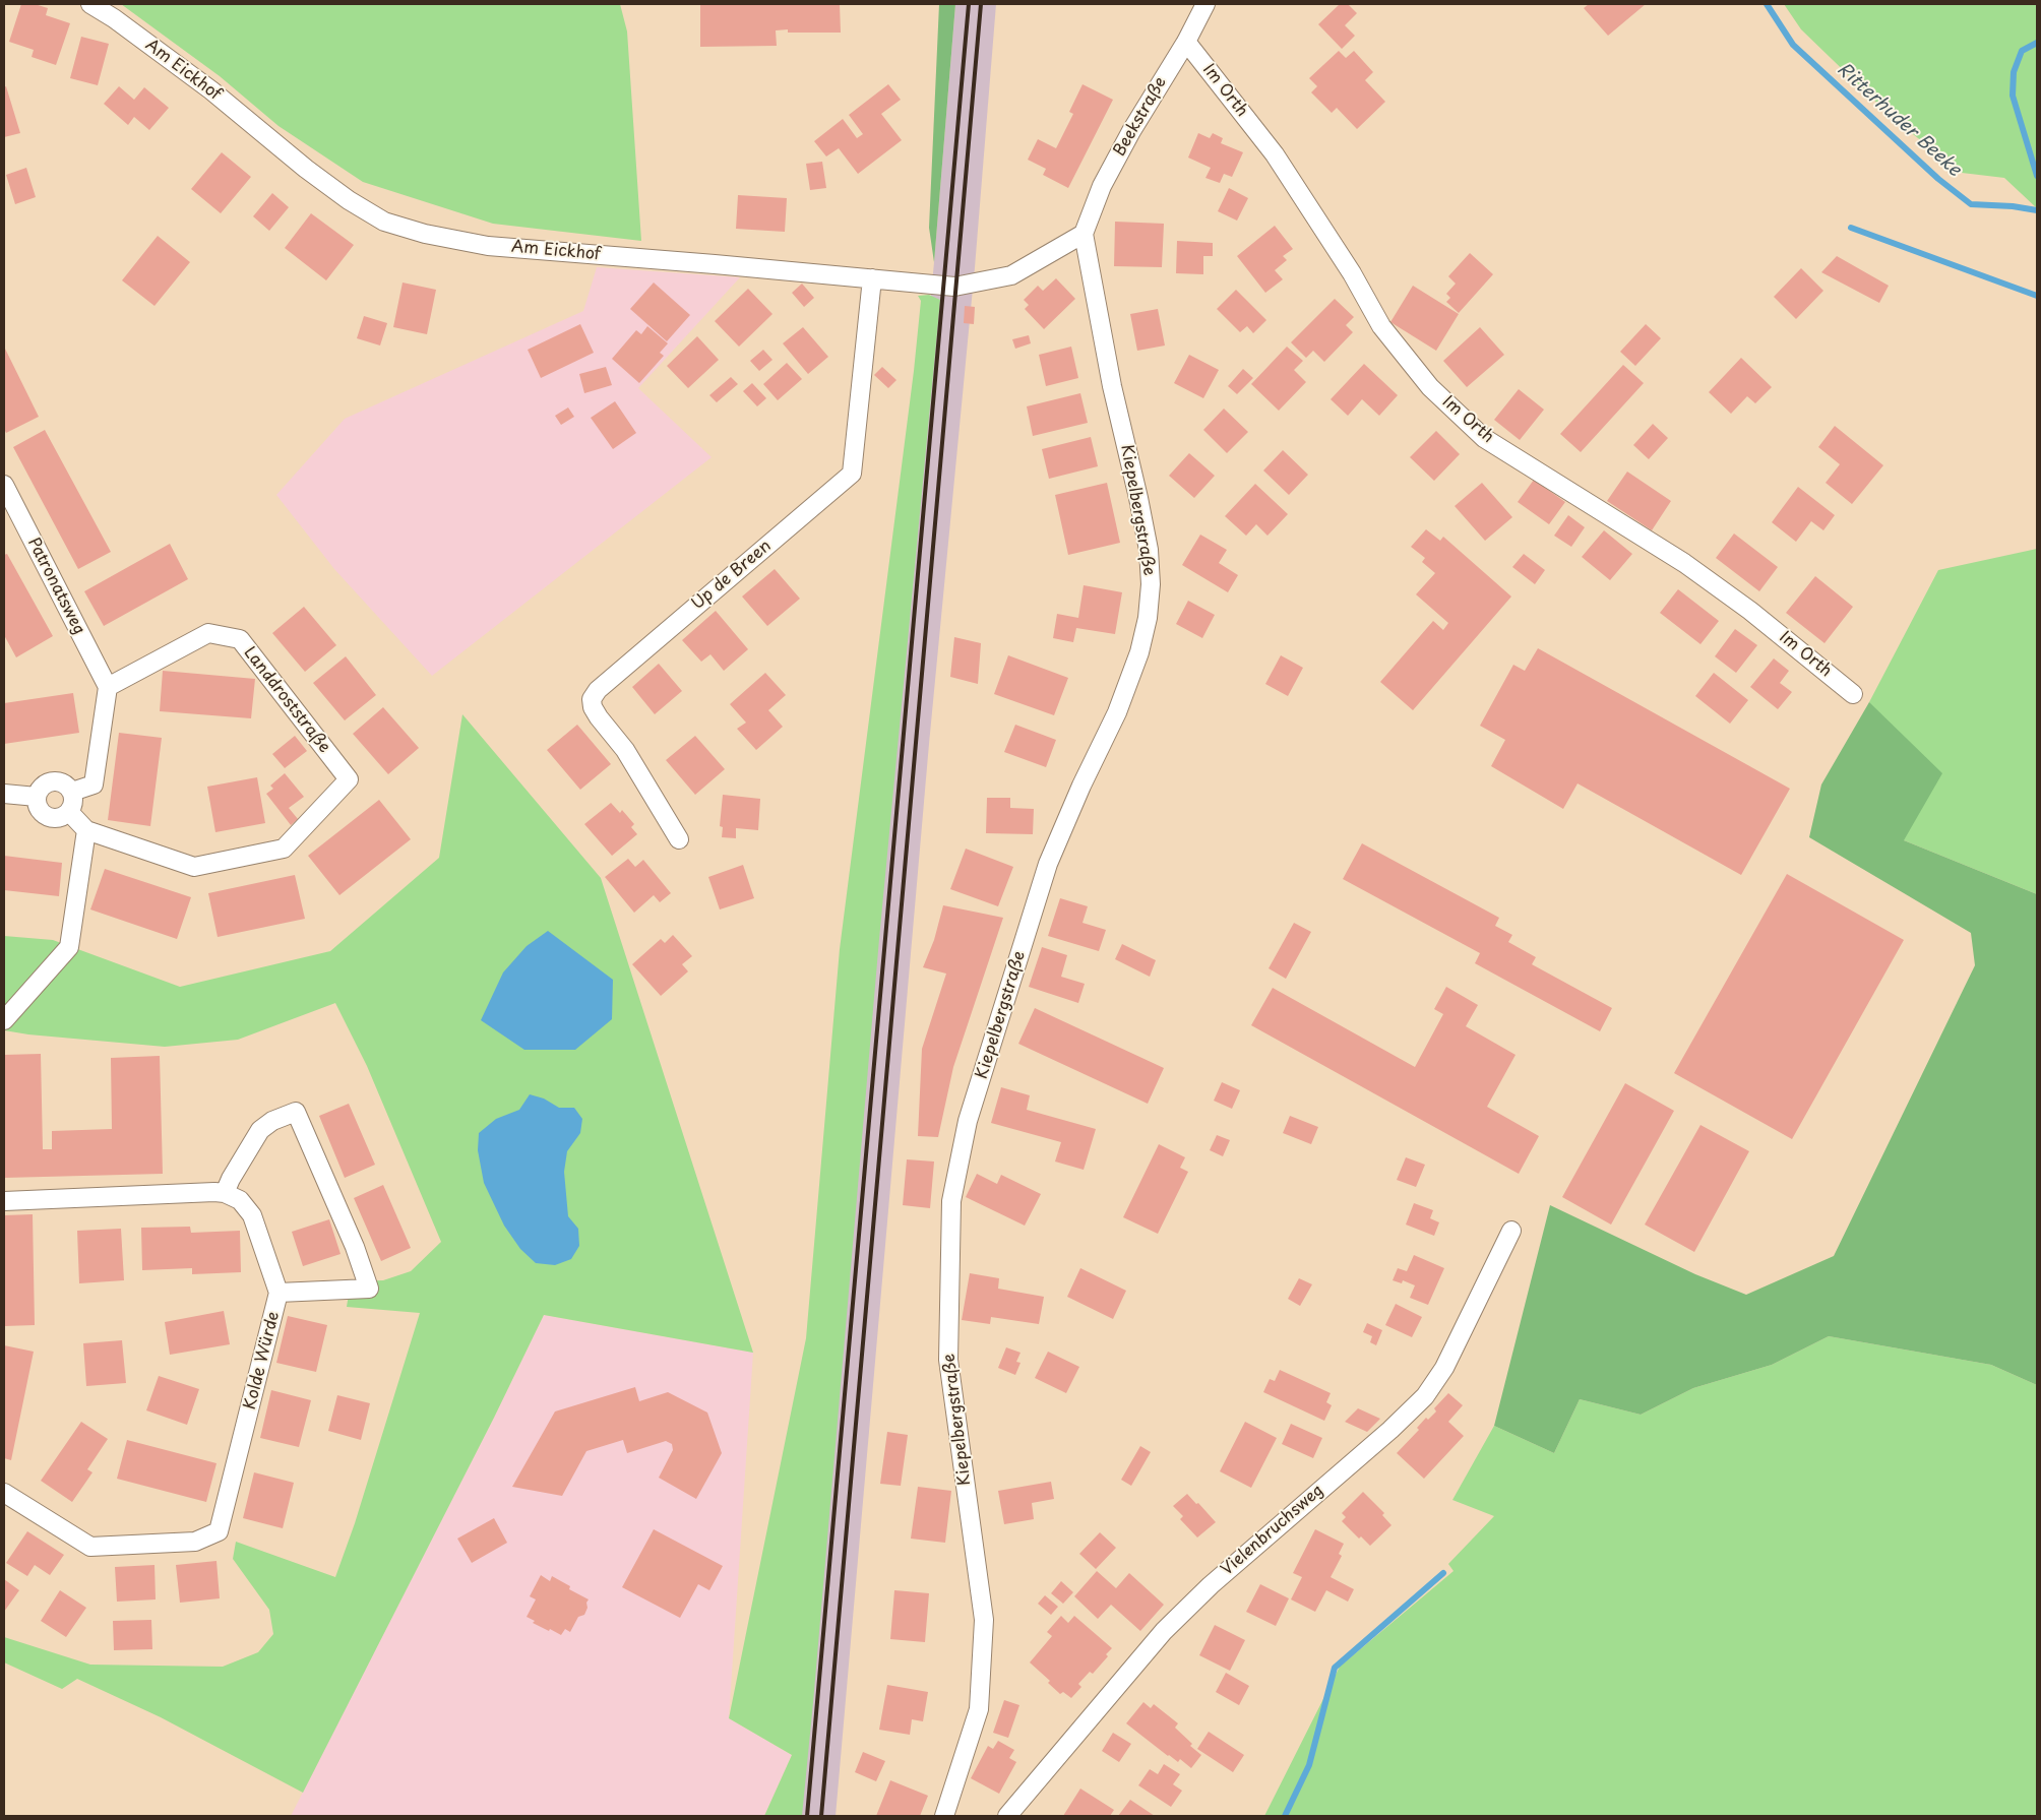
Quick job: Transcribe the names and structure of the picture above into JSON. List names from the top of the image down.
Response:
{
  "streets": {
    "street": [
      "Am Eickhof",
      "Im Orth",
      "Beekstraße",
      "Kiepelbergstraße",
      "Up de Breen",
      "Patronatsweg",
      "Landdroststraße",
      "Kolde Würde",
      "Vielenbruchsweg"
    ]
  },
  "crossings": [
    ["Am Eickhof", "Beekstraße"],
    ["Am Eickhof", "Kiepelbergstraße"],
    ["Am Eickhof", "Up de Breen"],
    ["Im Orth", "Beekstraße"],
    ["Beekstraße", "Kiepelbergstraße"],
    ["Patronatsweg", "Landdroststraße"]
  ],
  "water": ["Ritterhuder Beeke"]
}
